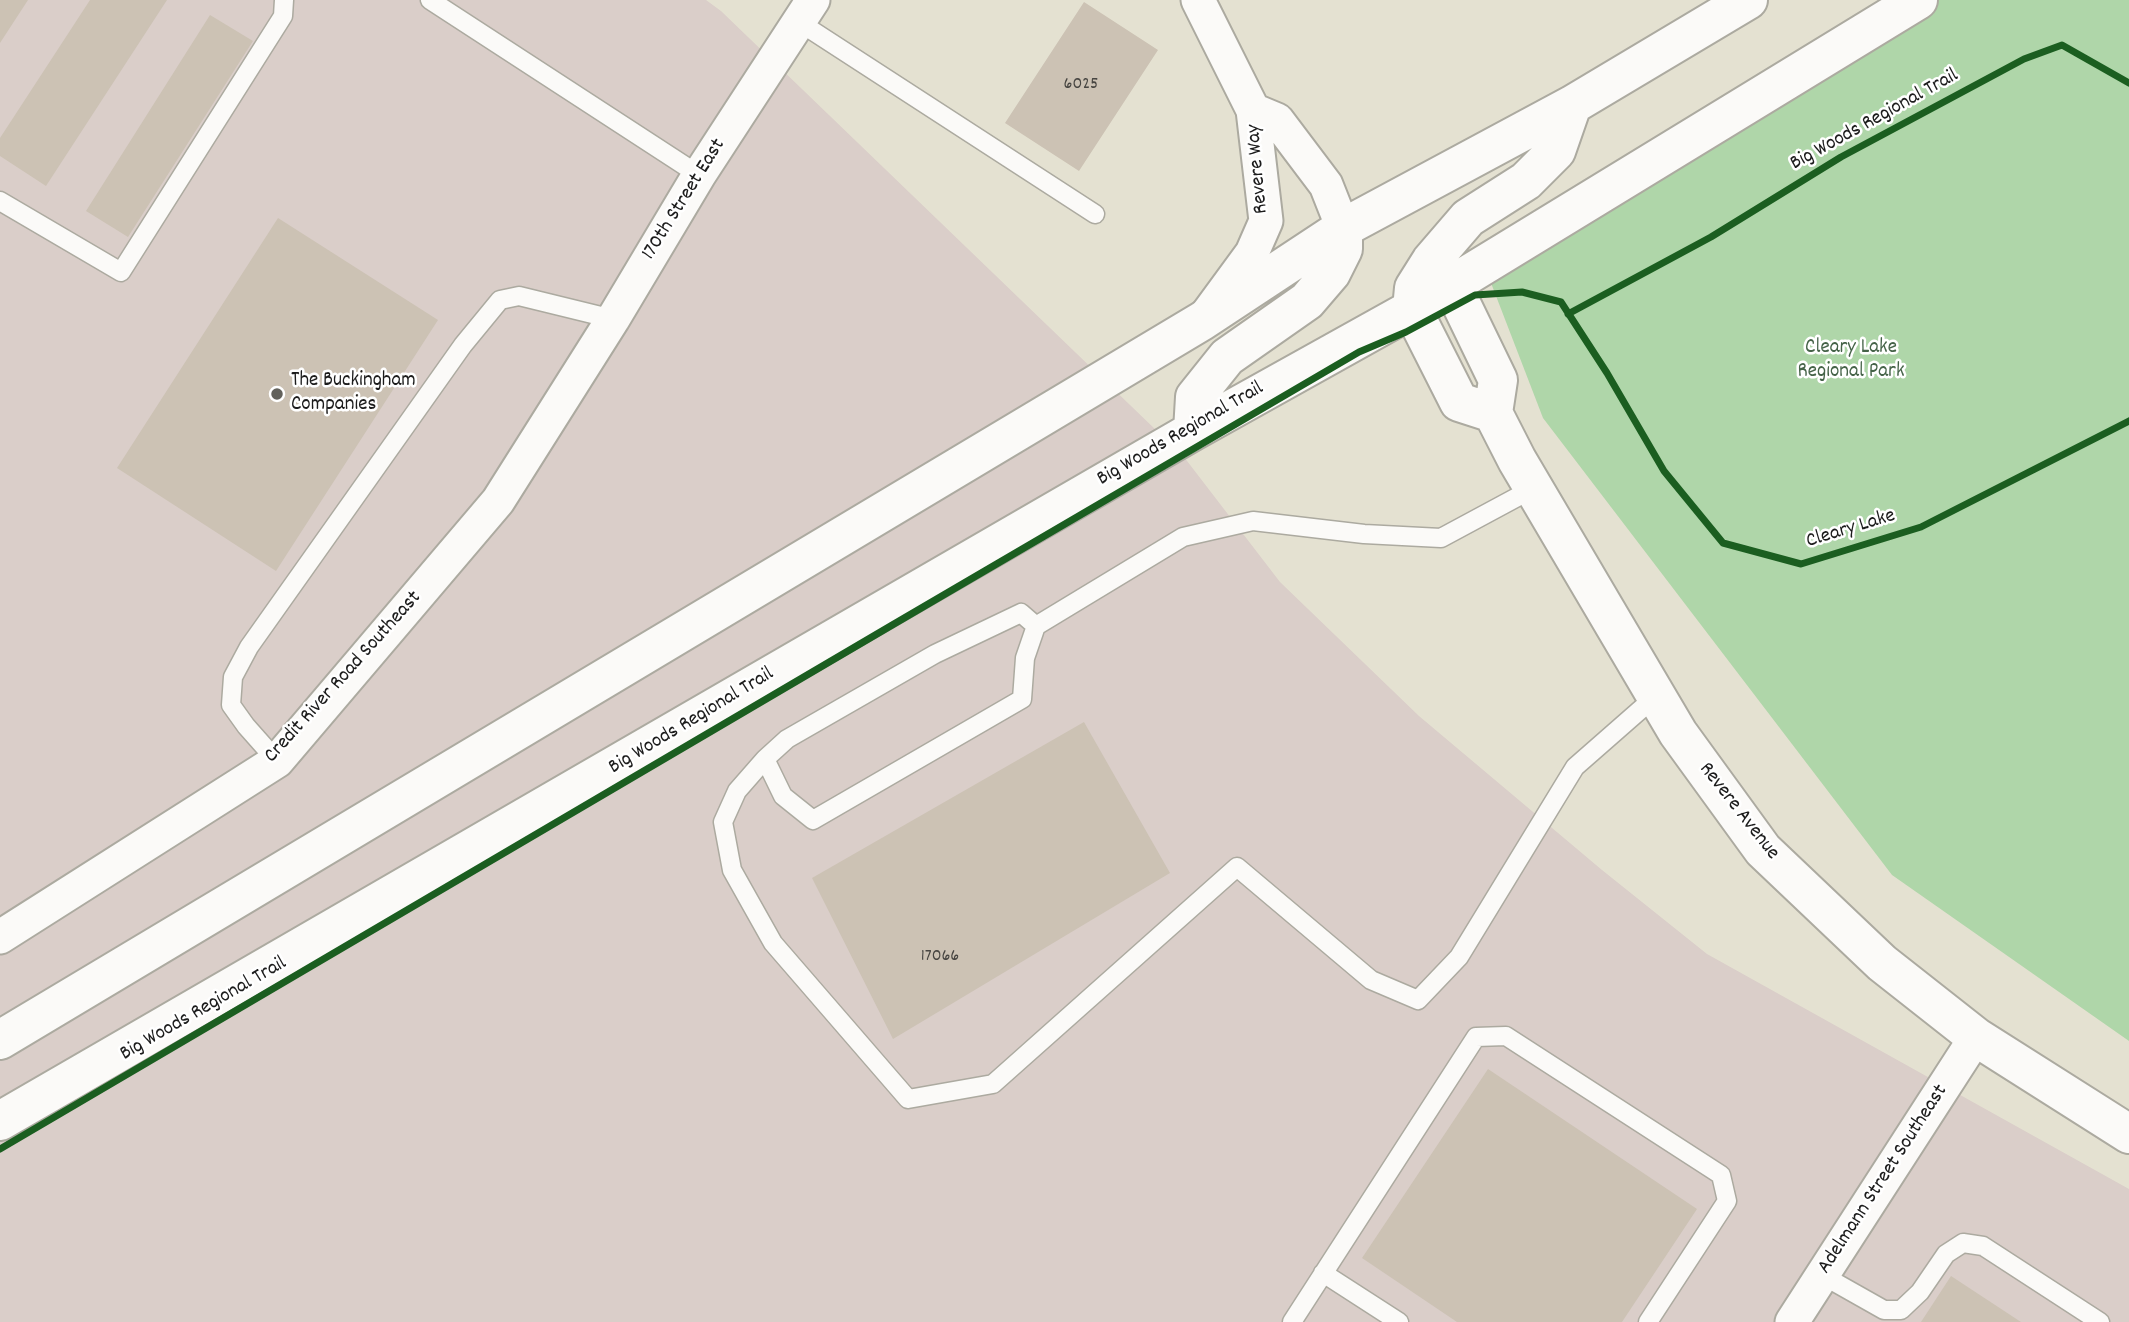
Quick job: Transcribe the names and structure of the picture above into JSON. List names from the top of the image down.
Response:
{
  "streets": {
    "main road": ["Revere Avenue"],
    "street": [
      "Revere Way",
      "170th Street East",
      "Credit River Road Southeast",
      "Adelmann Street Southeast"
    ],
    "cycle path": ["Big Woods Regional Trail"]
  },
  "crossings": [
    ["170th Street East", "Credit River Road Southeast"],
    ["Revere Avenue", "Adelmann Street Southeast"]
  ],
  "parks": ["Cleary Lake Regional Park"],
  "places": ["The Buckingham Companies"],
  "house_numbers": ["6025", "17066"]
}
